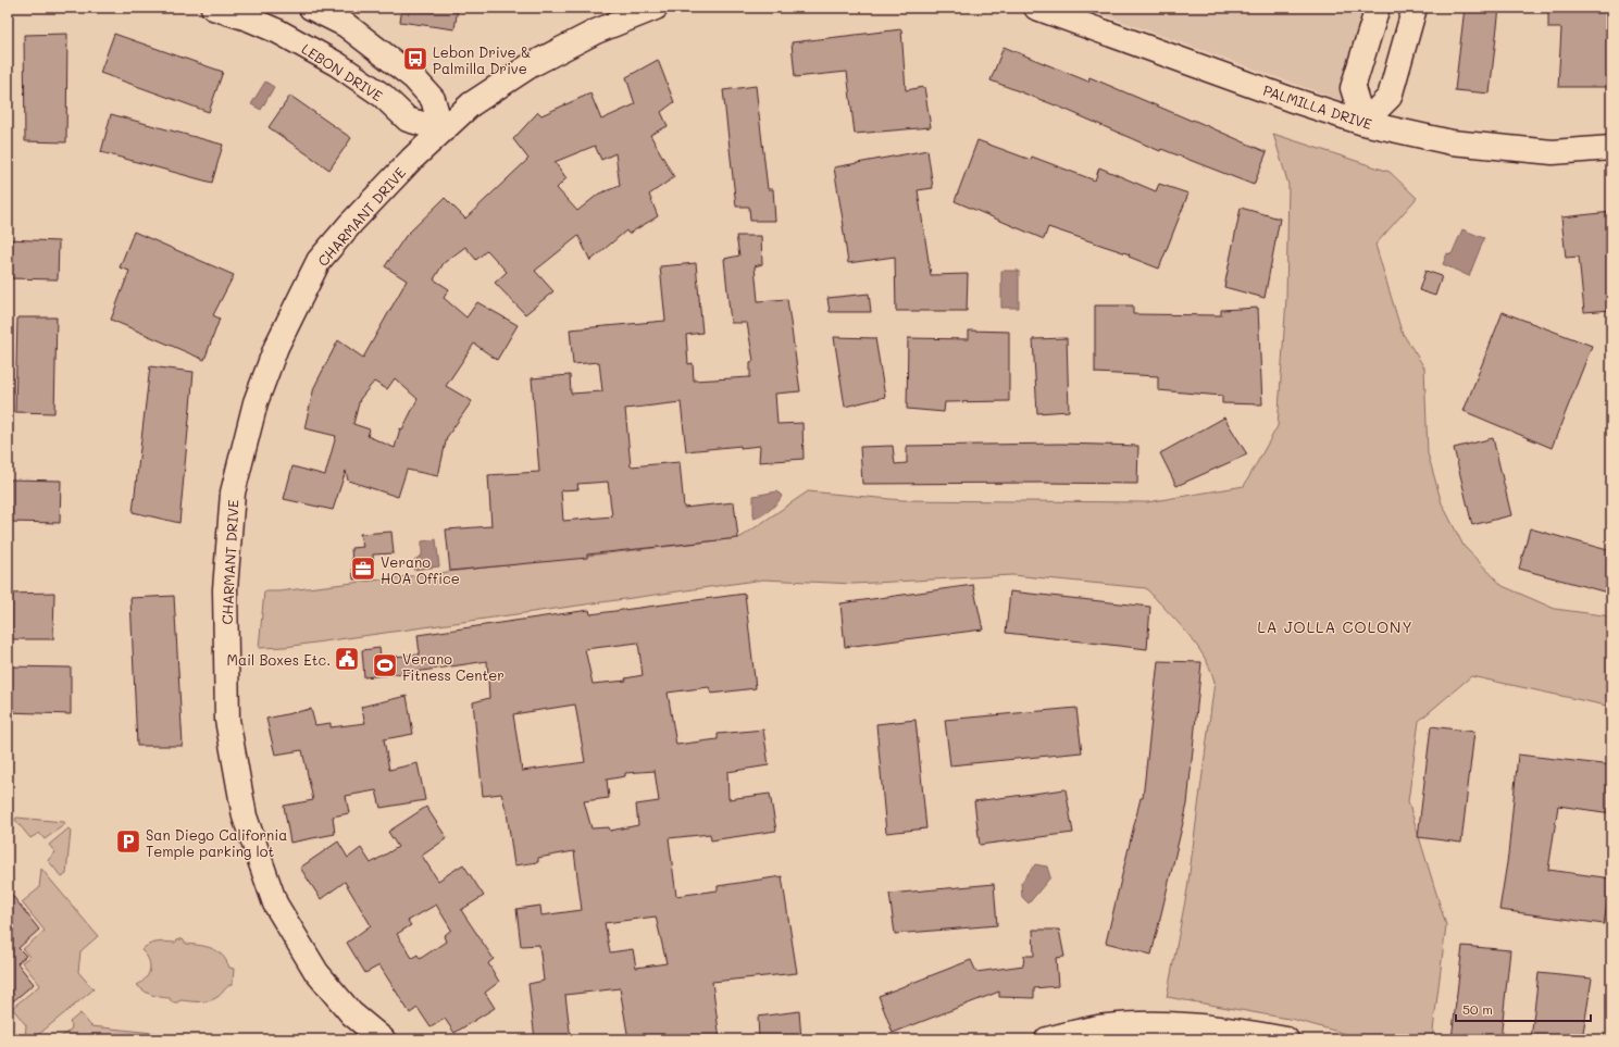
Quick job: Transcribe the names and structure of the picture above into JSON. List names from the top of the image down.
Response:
{
  "streets": {
    "street": ["LEBON DRIVE", "PALMILLA DRIVE", "CHARMANT DRIVE"]
  },
  "crossings": [
    ["LEBON DRIVE", "CHARMANT DRIVE"]
  ],
  "districts": ["LA JOLLA COLONY"],
  "places": {
    "bus stop": ["Lebon Drive & Palmilla Drive"],
    "office": ["Verano HOA Office"],
    "public building": ["Mail Boxes Etc."],
    "sports": ["Verano Fitness Center"],
    "parking": ["San Diego California Temple parking lot"]
  },
  "scale_bar": "50 m"
}
